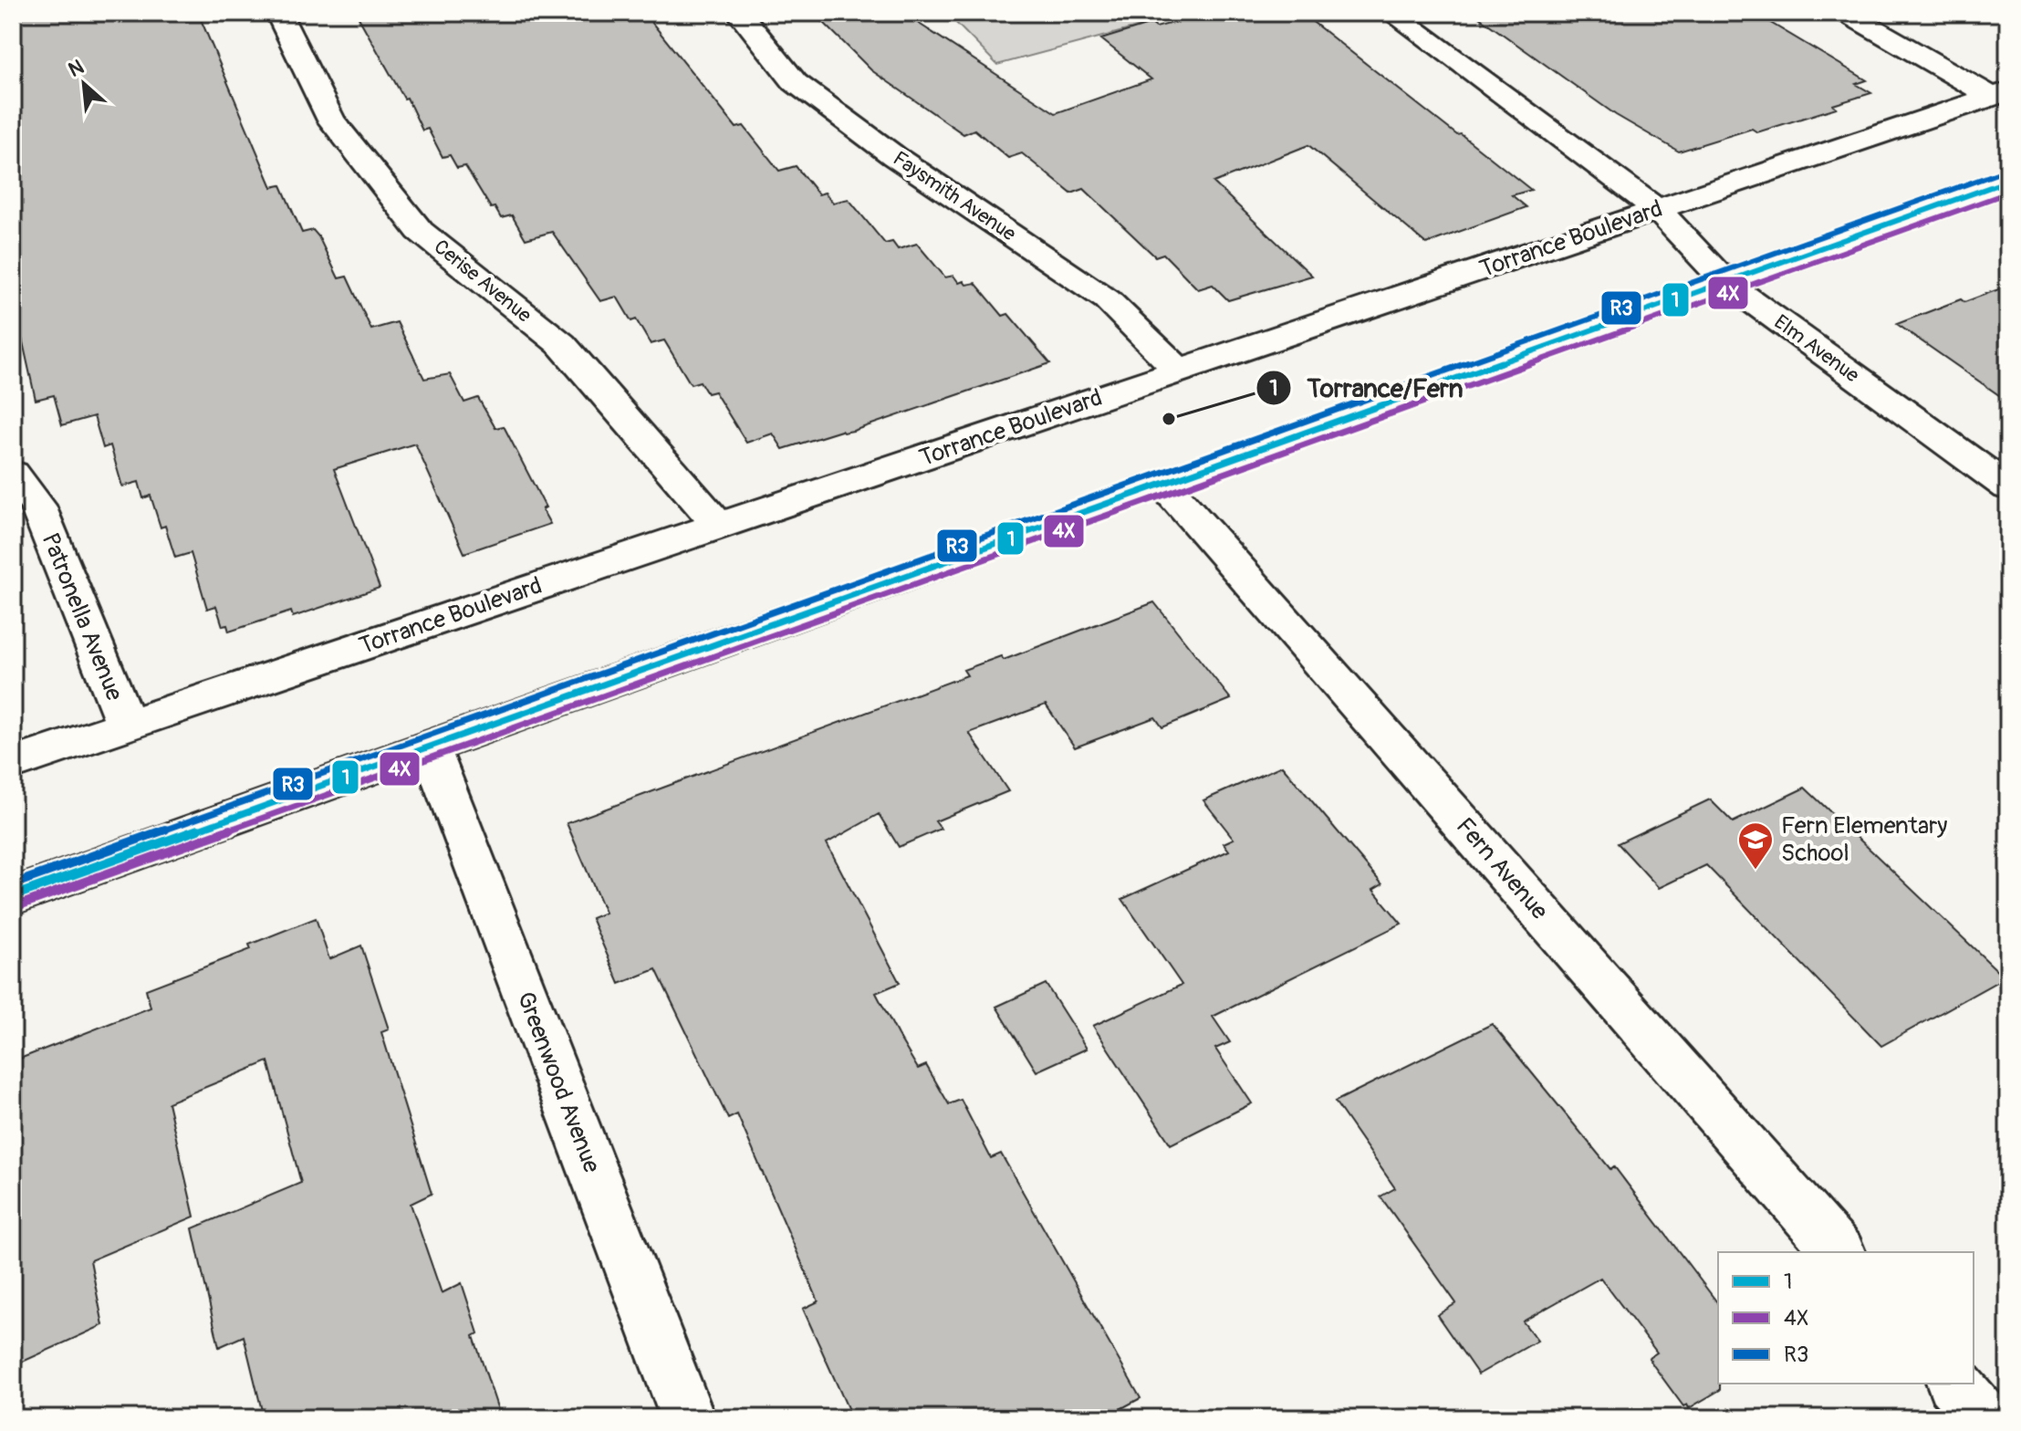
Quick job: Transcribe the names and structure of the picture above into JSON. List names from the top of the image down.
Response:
{
  "streets": {
    "street": [
      "Faysmith Avenue",
      "Torrance Boulevard",
      "Cerise Avenue",
      "Elm Avenue",
      "Patronella Avenue",
      "Fern Avenue",
      "Greenwood Avenue"
    ]
  },
  "crossings": [
    ["Faysmith Avenue", "Torrance Boulevard"],
    ["Torrance Boulevard", "Cerise Avenue"],
    ["Torrance Boulevard", "Elm Avenue"],
    ["Torrance Boulevard", "Patronella Avenue"]
  ],
  "places": {
    "other": ["Torrance/Fern"],
    "school or university": ["Fern Elementary School"]
  },
  "lines": ["transit line R3", "transit line 1", "transit line 4X"],
  "legend": ["1", "4X", "R3"],
  "north": "top left"
}
